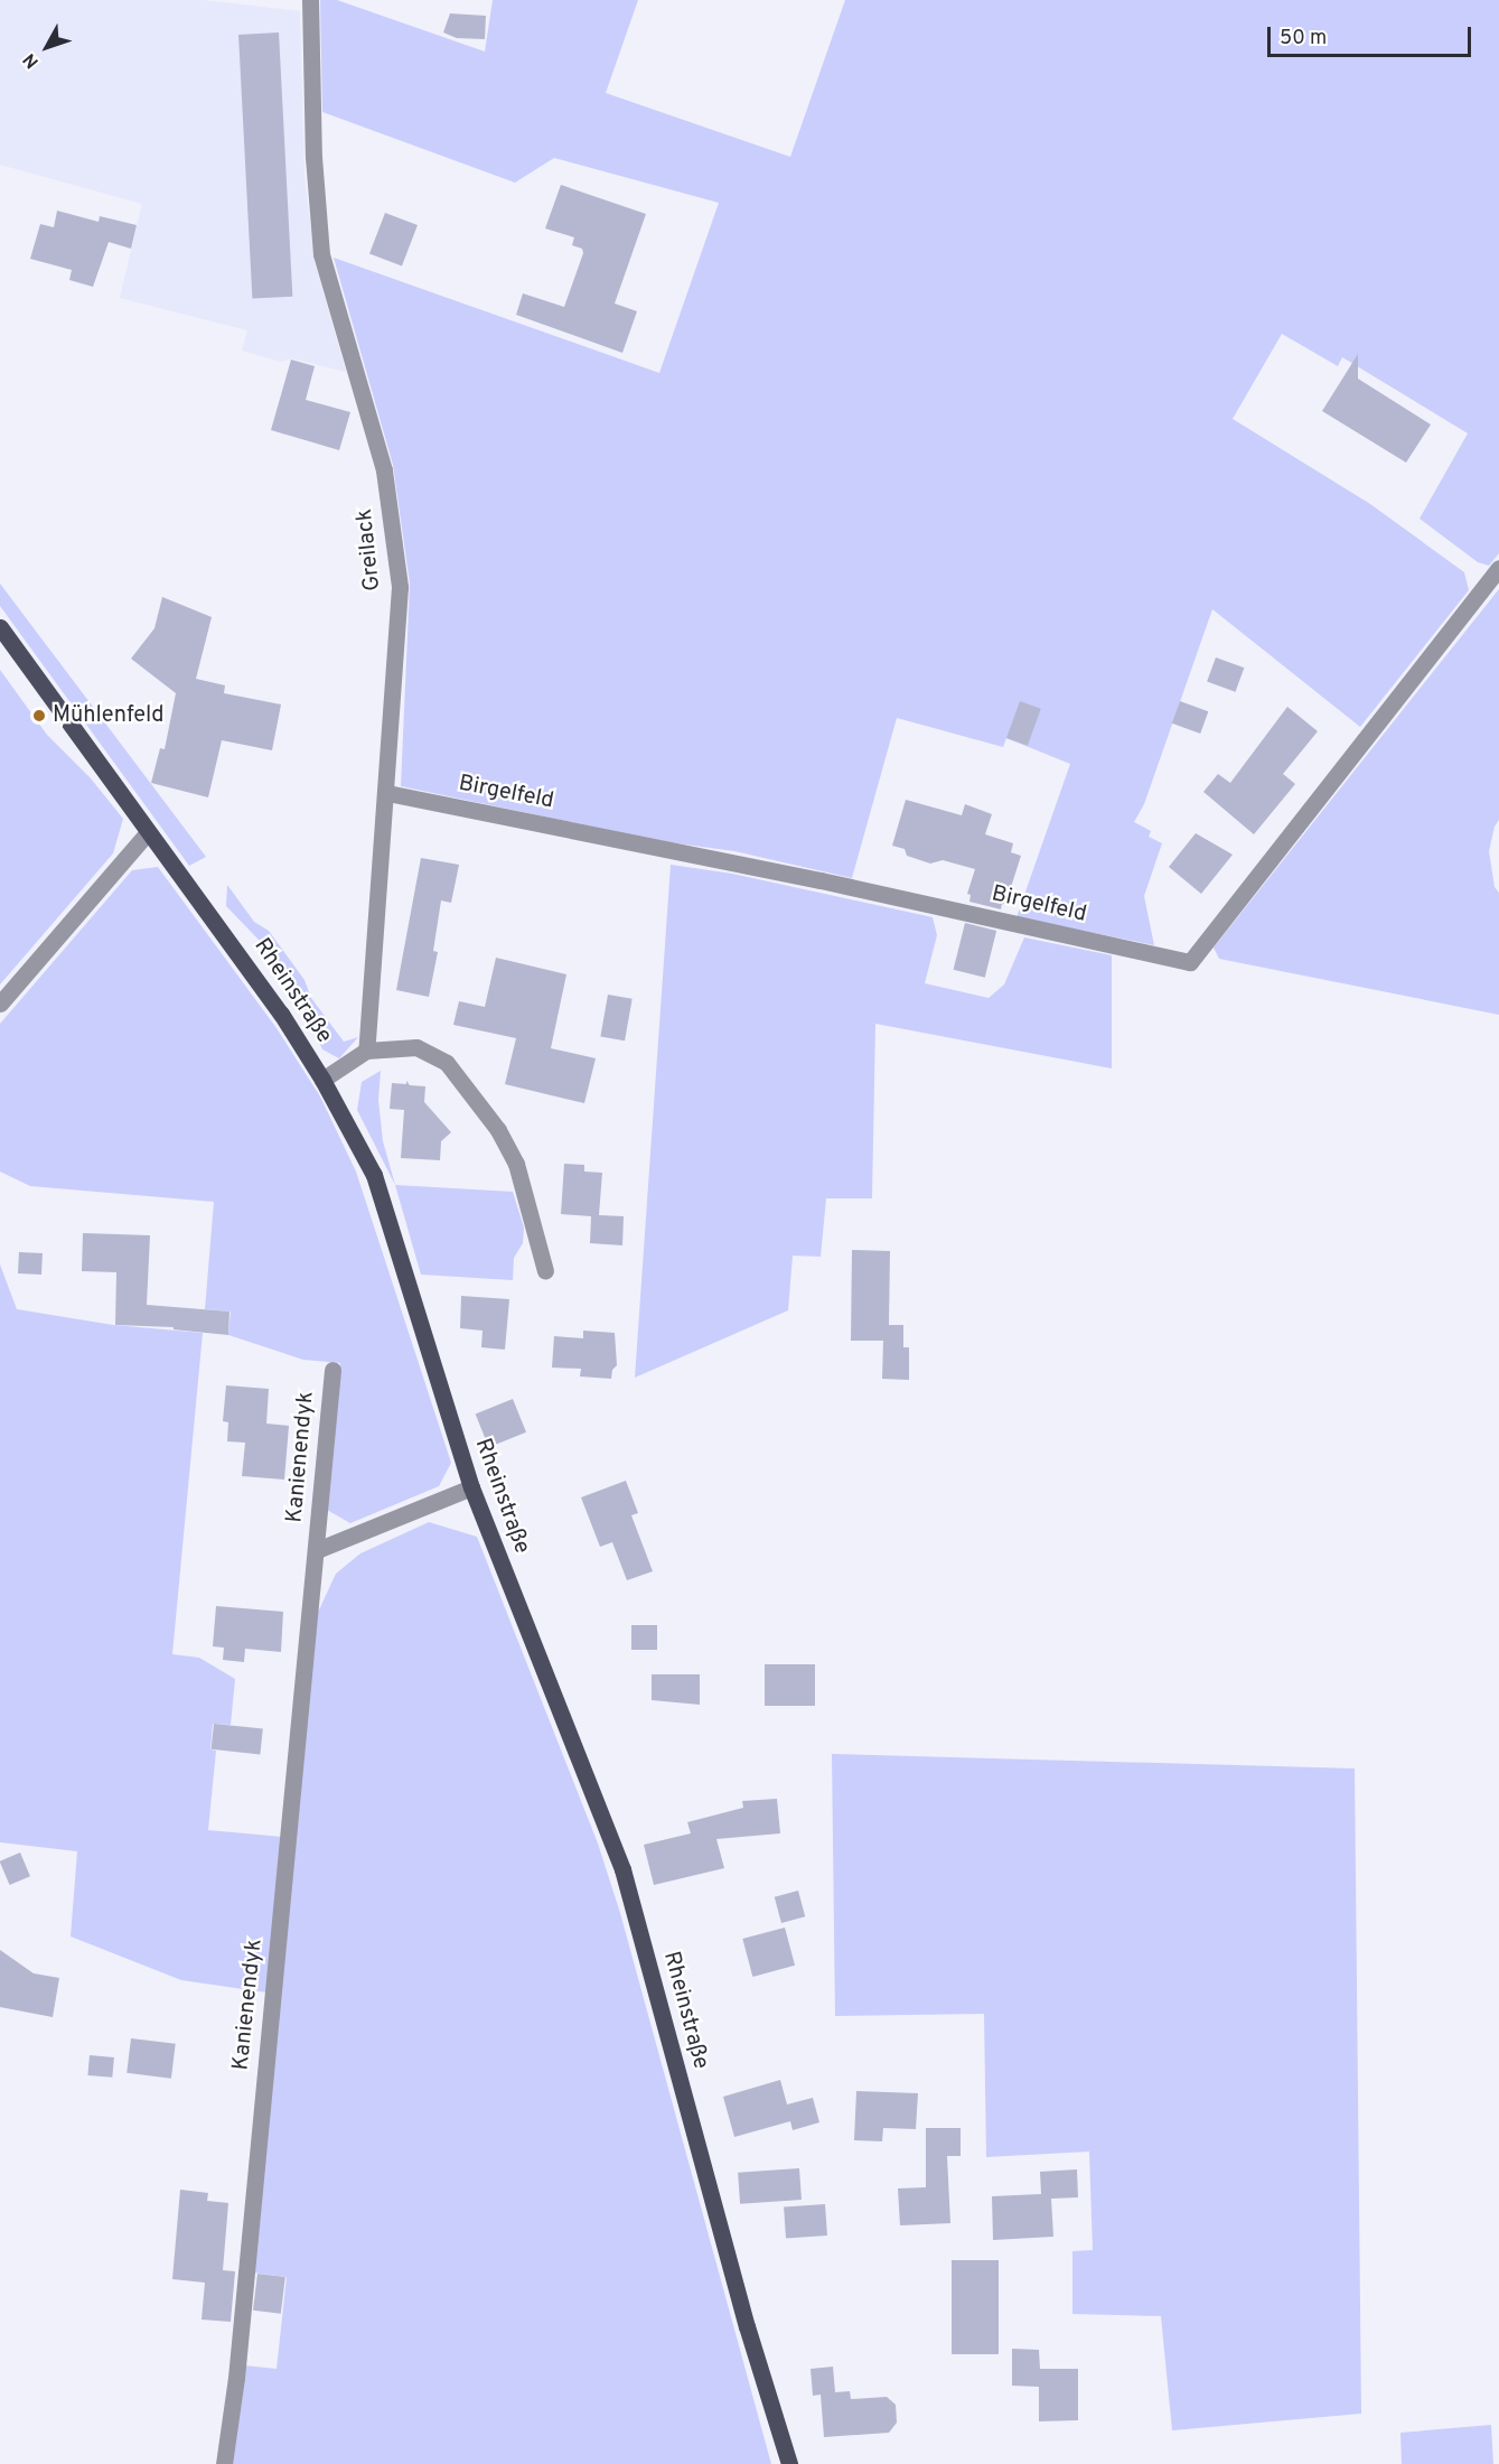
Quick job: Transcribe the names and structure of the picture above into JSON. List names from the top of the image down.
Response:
{
  "streets": {
    "main road": ["Rheinstraße"],
    "street": ["Greilack", "Birgelfeld", "Kanienendyk"]
  },
  "crossings": [
    ["Greilack", "Birgelfeld"],
    ["Rheinstraße", "Kanienendyk"]
  ],
  "places": ["Mühlenfeld"],
  "scale_bar": "50 m",
  "north": "bottom left"
}
